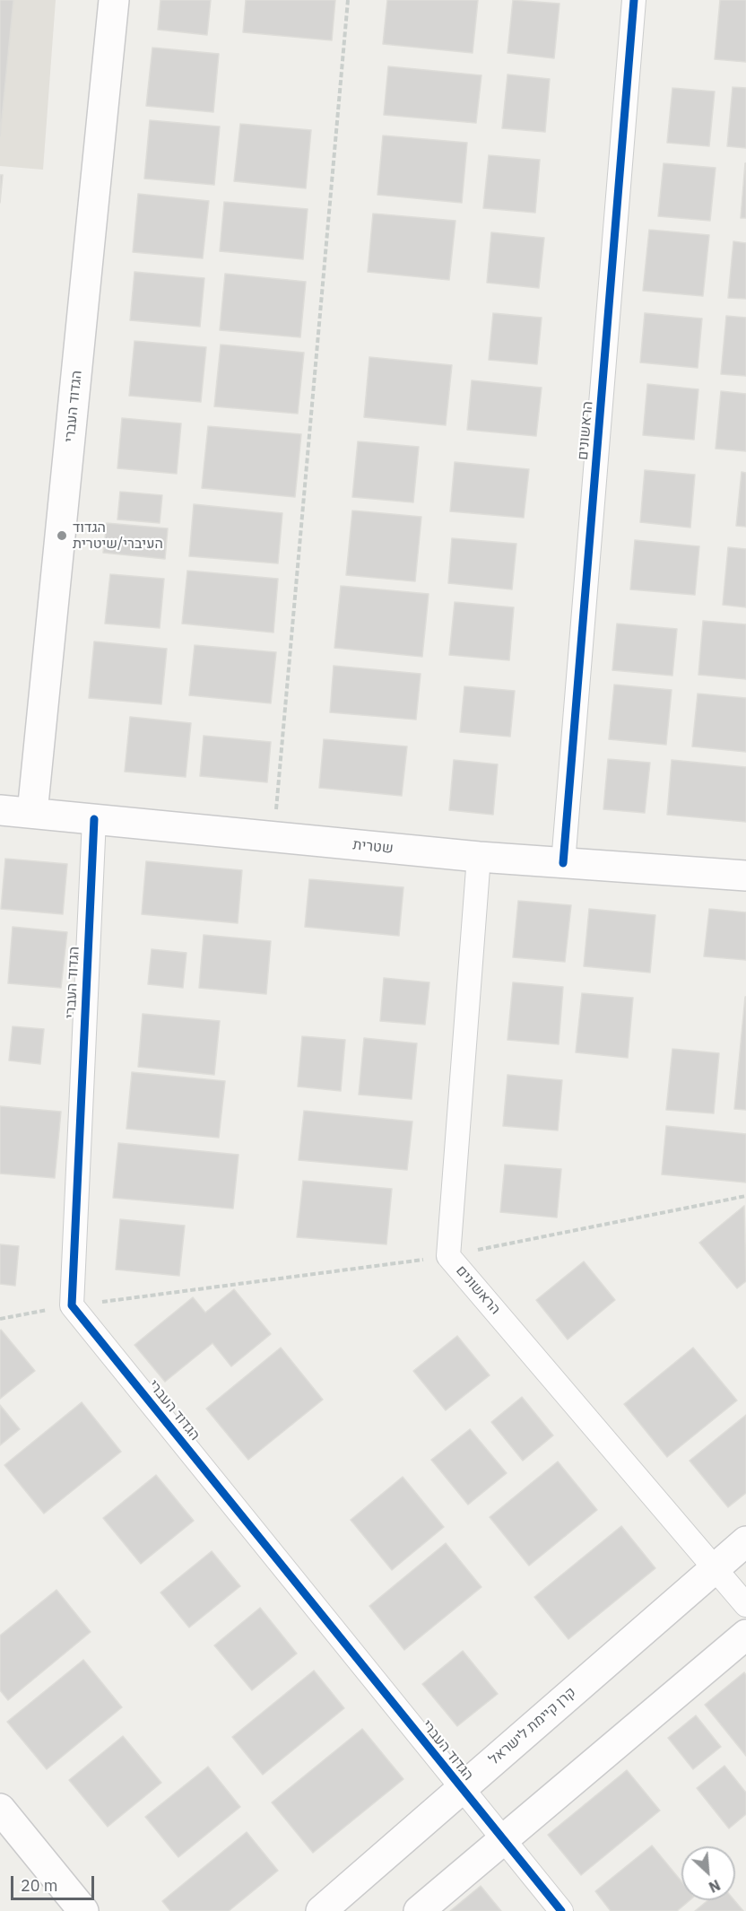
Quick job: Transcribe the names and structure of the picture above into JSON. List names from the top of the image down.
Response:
{
  "streets": {
    "street": [
      "הגדוד העברי",
      "הראשונים",
      "שטרית",
      "קרן קיימת לישראל"
    ]
  },
  "crossings": [
    ["הגדוד העברי", "שטרית"],
    ["הגדוד העברי", "קרן קיימת לישראל"],
    ["הראשונים", "שטרית"],
    ["הראשונים", "קרן קיימת לישראל"]
  ],
  "places": ["הגדוד העיברי/שיטרית"],
  "scale_bar": "20 m",
  "north": "bottom right"
}
